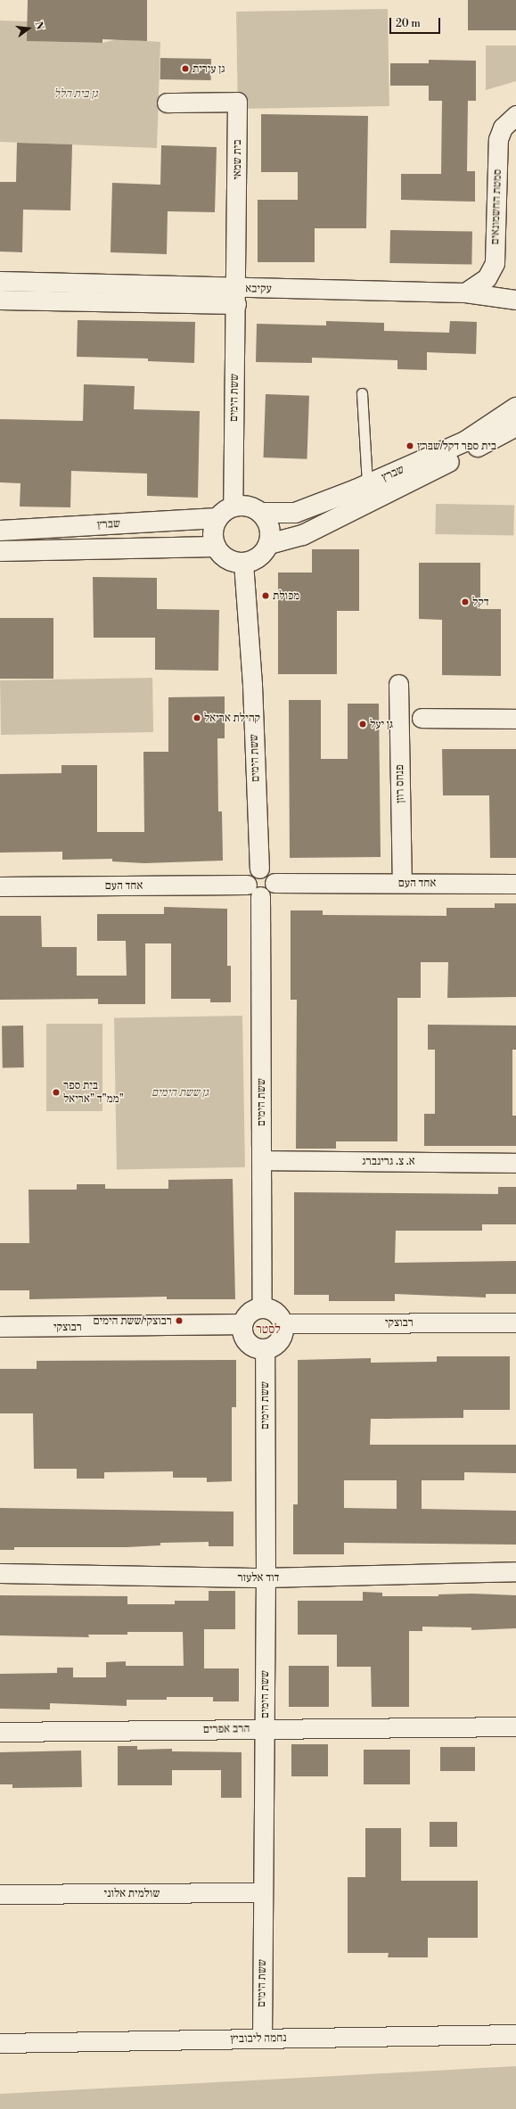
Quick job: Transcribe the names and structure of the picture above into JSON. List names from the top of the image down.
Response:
{
  "streets": {
    "street": [
      "בית שמאי",
      "סמטת החשמונאים",
      "עקיבא",
      "ששת הימים",
      "שברץ",
      "פנחס רוזן",
      "אחד העם",
      "א. צ. גרינברג",
      "רבוצקי",
      "דוד אלעזר",
      "הרב אפרים",
      "שולמית אלוני",
      "נחמה ליבוביץ"
    ]
  },
  "crossings": [
    ["בית שמאי", "עקיבא"],
    ["בית שמאי", "ששת הימים"],
    ["סמטת החשמונאים", "עקיבא"],
    ["עקיבא", "ששת הימים"],
    ["ששת הימים", "שברץ"],
    ["ששת הימים", "אחד העם"],
    ["ששת הימים", "א. צ. גרינברג"],
    ["ששת הימים", "רבוצקי"],
    ["ששת הימים", "דוד אלעזר"],
    ["ששת הימים", "הרב אפרים"],
    ["ששת הימים", "שולמית אלוני"],
    ["ששת הימים", "נחמה ליבוביץ"],
    ["פנחס רוזן", "אחד העם"]
  ],
  "districts": ["לסטר"],
  "parks": ["גן בית הלל", "גן ששת הימים"],
  "places": [
    "גן עירית",
    "בית ספר דקל/שברץ",
    "מכולת",
    "דקל",
    "קהילת אריאל",
    "גן יעל",
    "בית ספר ממ\"ד \"אריאל\"",
    "רבוצקי/ששת הימים"
  ],
  "scale_bar": "20 m",
  "north": "right"
}
